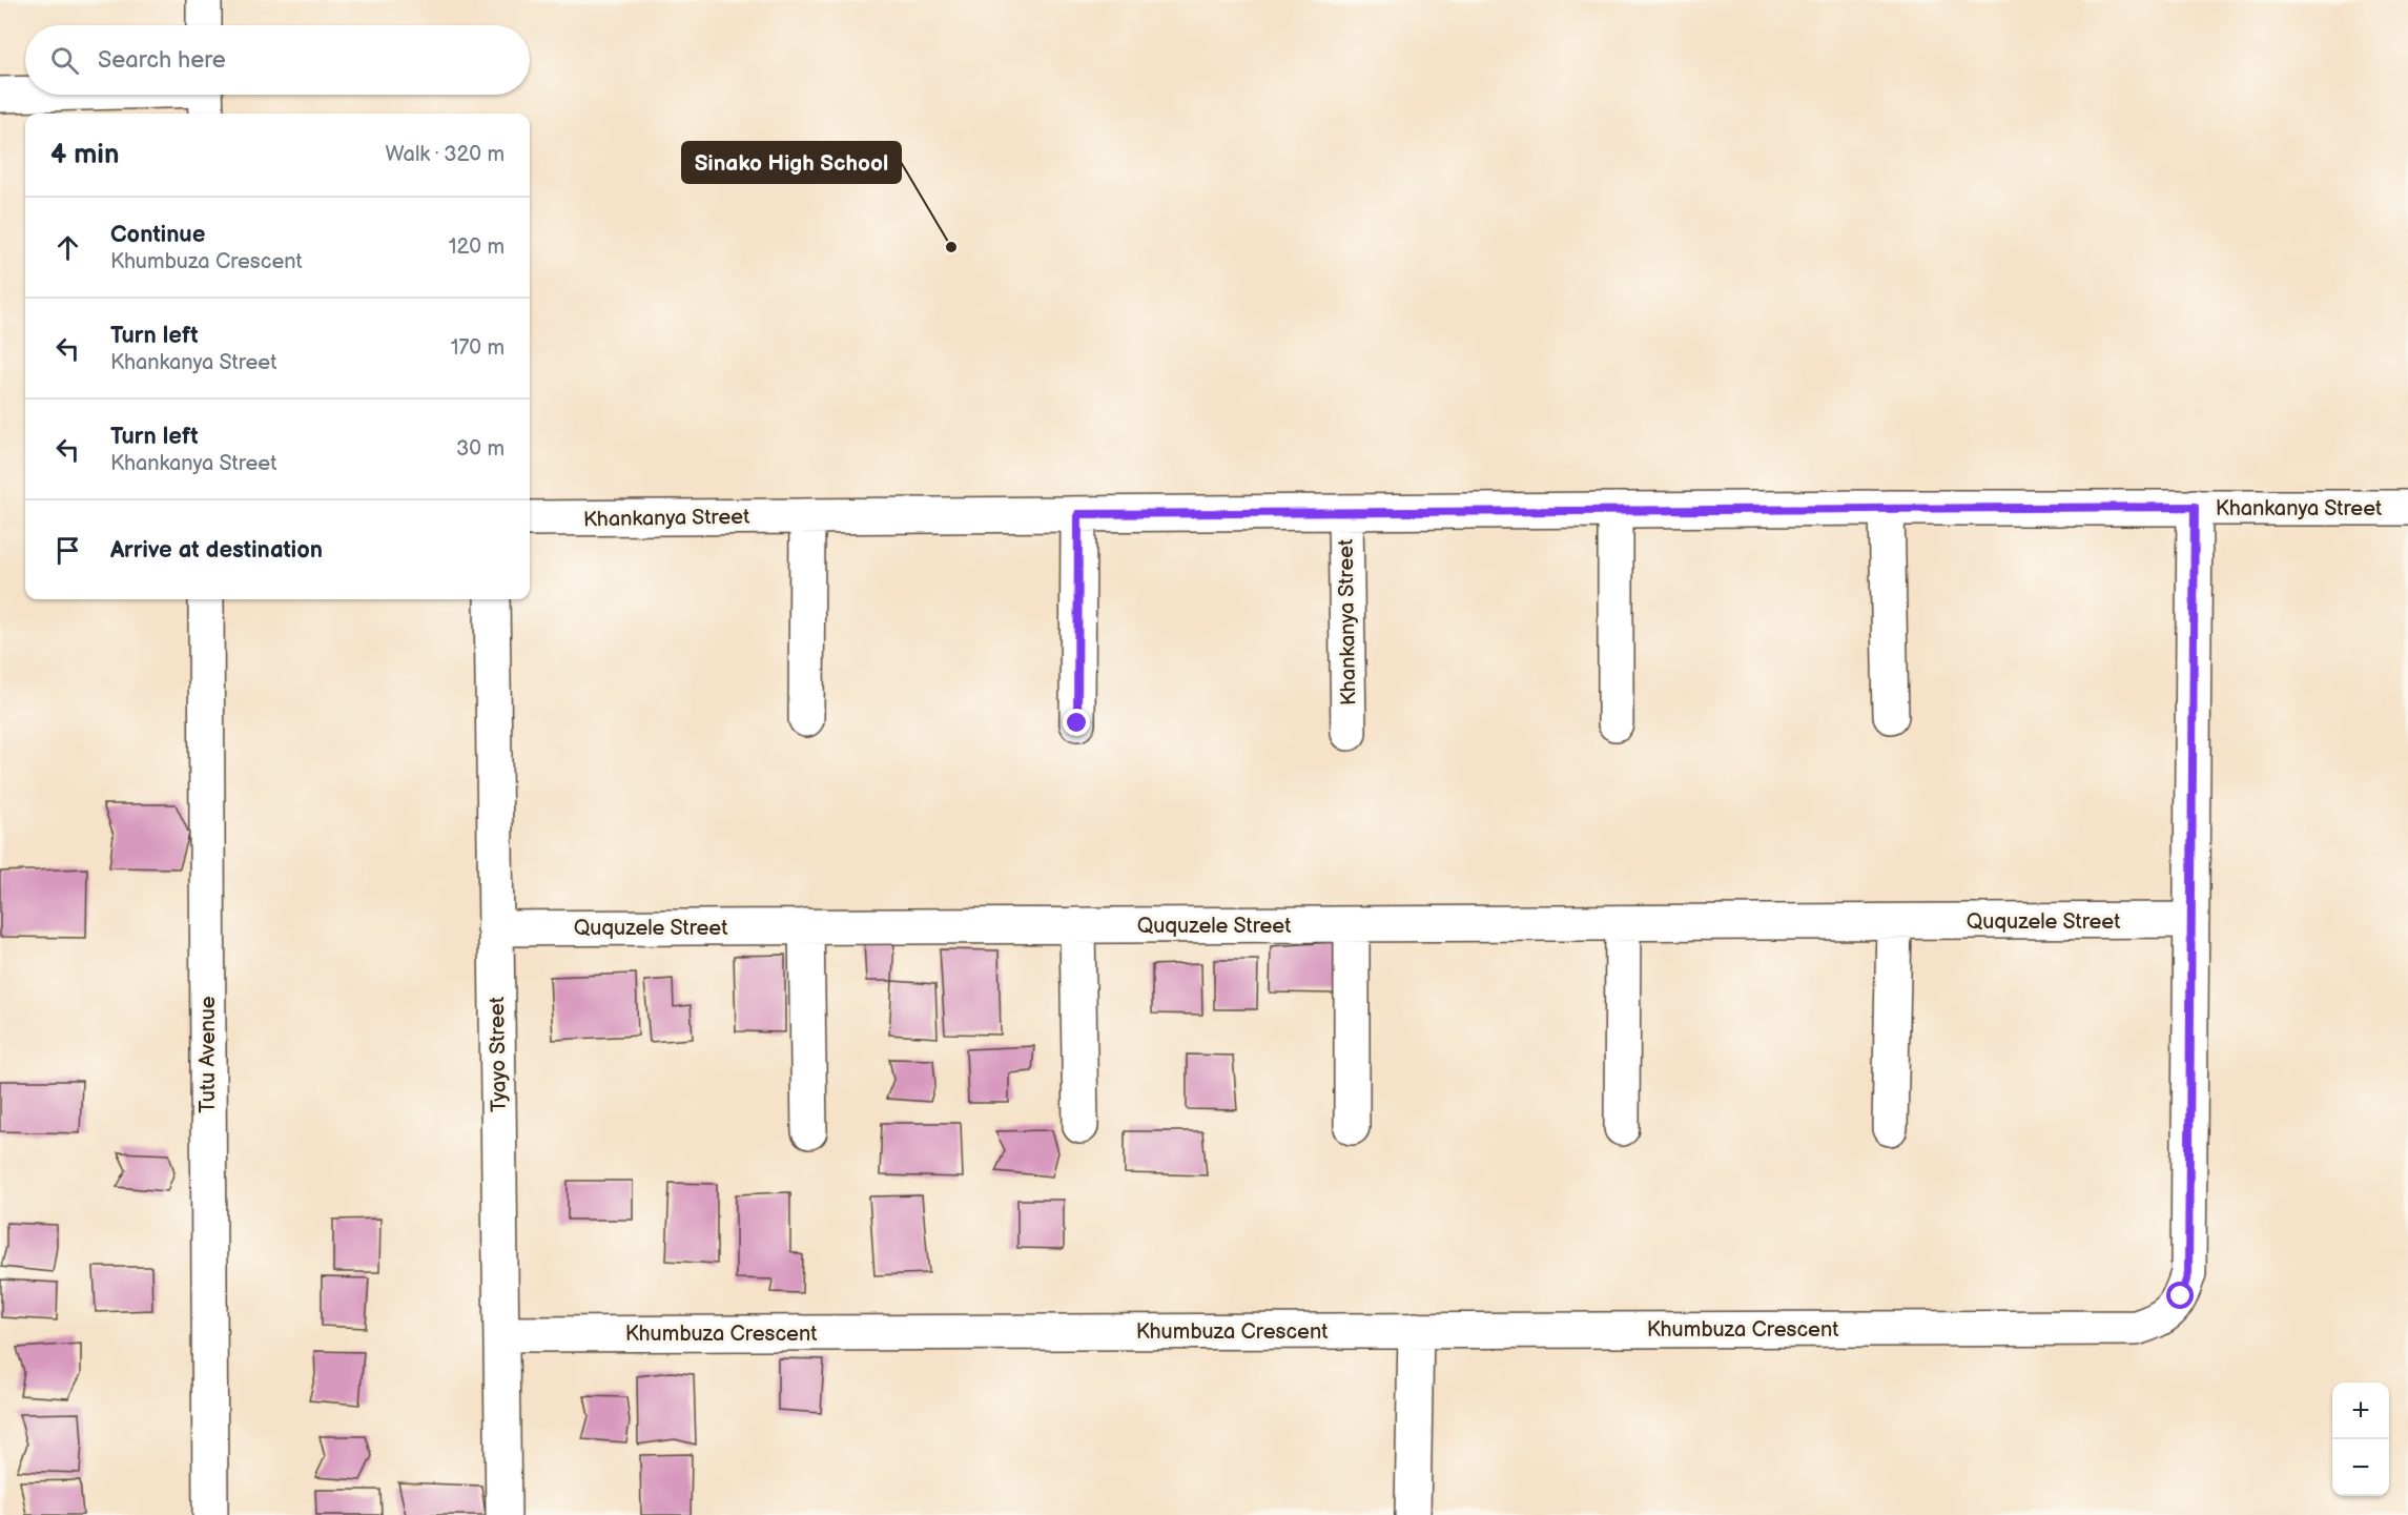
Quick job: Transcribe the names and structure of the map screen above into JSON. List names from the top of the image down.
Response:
{
  "streets": {
    "street": [
      "Khankanya Street",
      "Ququzele Street",
      "Tutu Avenue",
      "Tyayo Street",
      "Khumbuza Crescent"
    ]
  },
  "crossings": [
    ["Khankanya Street", "Khumbuza Crescent"],
    ["Ququzele Street", "Tyayo Street"],
    ["Ququzele Street", "Khumbuza Crescent"],
    ["Tyayo Street", "Khumbuza Crescent"]
  ],
  "places": ["Sinako High School"],
  "page": {
    "search": "Search here",
    "heading": ["4 min", "Walk · 320 m"],
    "list": [
      ["Continue", "Khumbuza Crescent", "120 m"],
      ["Turn left", "Khankanya Street", "170 m"],
      ["Turn left", "Khankanya Street", "30 m"],
      "Arrive at destination"
    ],
    "map_buttons": ["+", "−"]
  }
}
